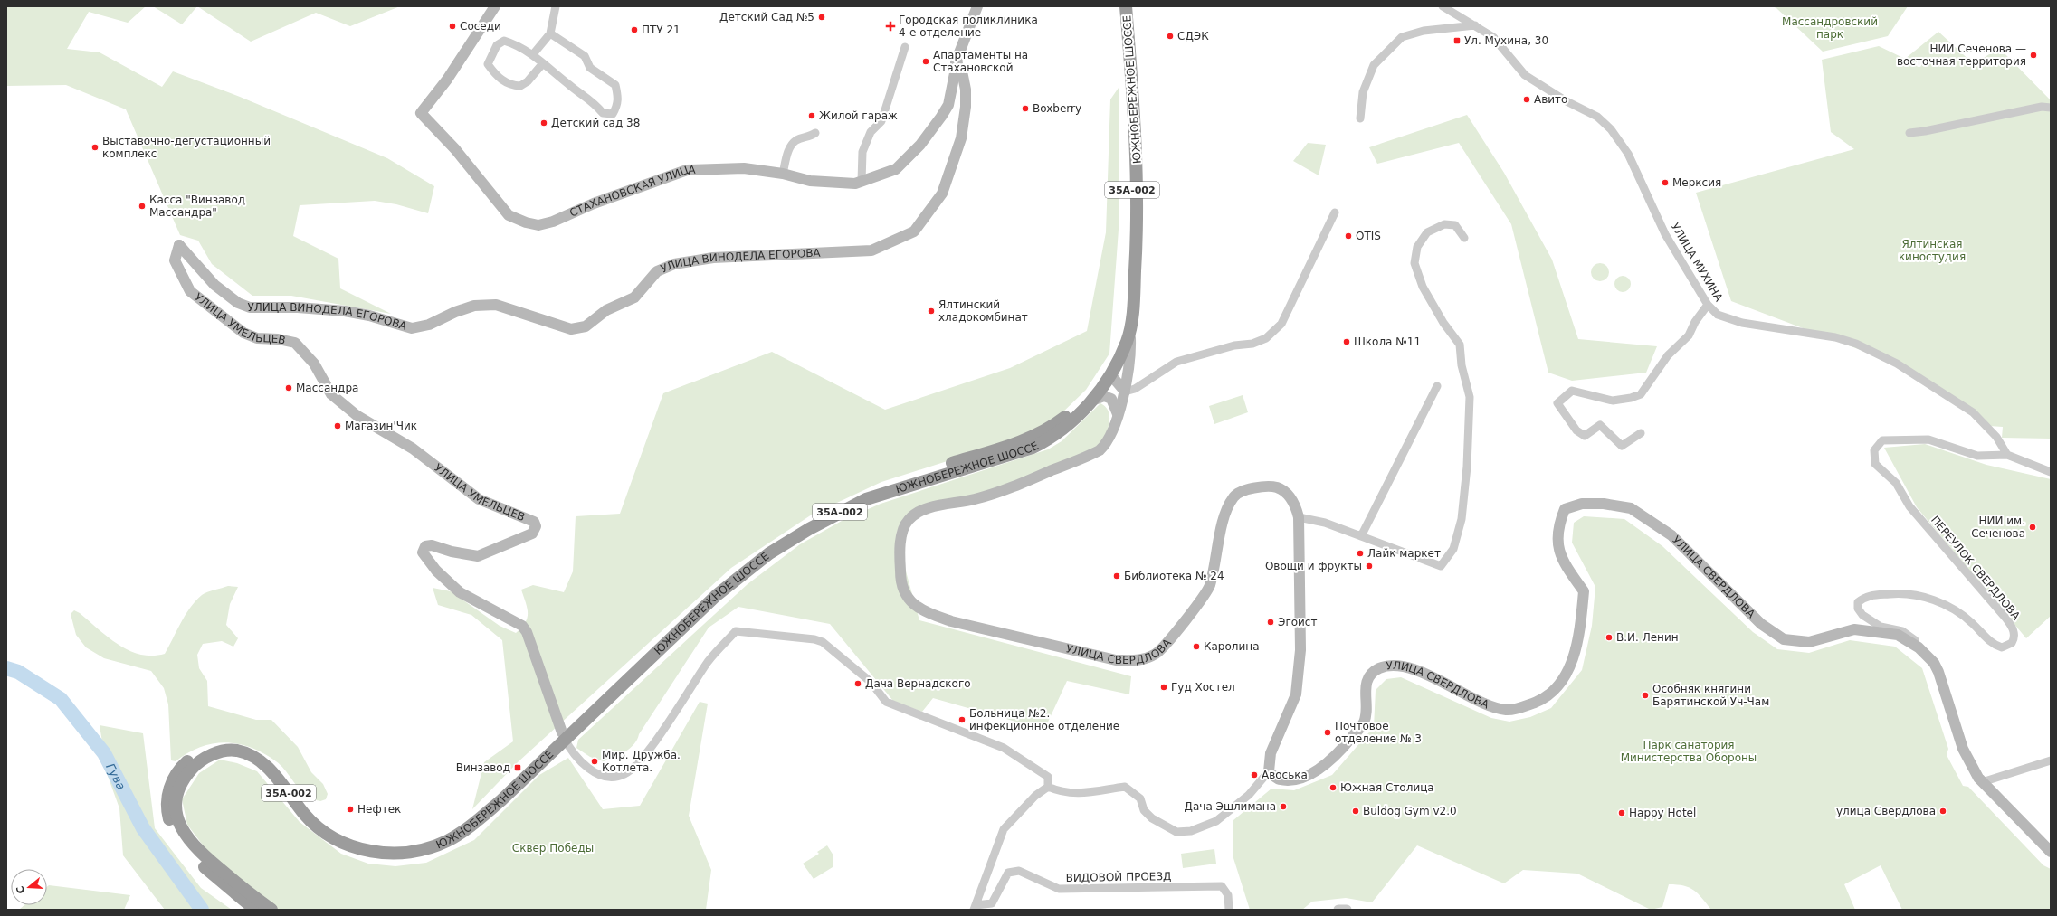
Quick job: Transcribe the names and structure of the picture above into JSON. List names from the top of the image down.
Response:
{
  "streets": {
    "highway": ["ЮЖНОБЕРЕЖНОЕ ШОССЕ", "35А-002"],
    "main road": [
      "СТАХАНОВСКАЯ УЛИЦА",
      "УЛИЦА ВИНОДЕЛА ЕГОРОВА",
      "УЛИЦА УМЕЛЬЦЕВ",
      "УЛИЦА СВЕРДЛОВА"
    ],
    "street": ["УЛИЦА МУХИНА", "ПЕРЕУЛОК СВЕРДЛОВА", "ВИДОВОЙ ПРОЕЗД"]
  },
  "crossings": [
    ["ЮЖНОБЕРЕЖНОЕ ШОССЕ", "УЛИЦА УМЕЛЬЦЕВ"],
    ["ЮЖНОБЕРЕЖНОЕ ШОССЕ", "УЛИЦА СВЕРДЛОВА"],
    ["СТАХАНОВСКАЯ УЛИЦА", "УЛИЦА ВИНОДЕЛА ЕГОРОВА"],
    ["УЛИЦА ВИНОДЕЛА ЕГОРОВА", "УЛИЦА УМЕЛЬЦЕВ"],
    ["УЛИЦА МУХИНА", "ПЕРЕУЛОК СВЕРДЛОВА"],
    ["ПЕРЕУЛОК СВЕРДЛОВА", "УЛИЦА СВЕРДЛОВА"]
  ],
  "water": ["Гува"],
  "parks": [
    "Массандровский парк",
    "Ялтинская киностудия",
    "Парк санатория Министерства Обороны",
    "Сквер Победы"
  ],
  "places": {
    "other": [
      "Детский Сад №5",
      "Соседи",
      "ПТУ 21",
      "СДЭК",
      "НИИ Сеченова — восточная территория",
      "Апартаменты на Стахановской",
      "Авито",
      "Boxberry",
      "Жилой гараж",
      "Детский сад 38",
      "Выставочно-дегустационный комплекс",
      "Мерксия",
      "Касса \"Винзавод Массандра\"",
      "OTIS",
      "Ялтинский хладокомбинат",
      "Школа №11",
      "Массандра",
      "Магазин'Чик",
      "НИИ им. Сеченова",
      "Лайк маркет",
      "Овощи и фрукты",
      "Библиотека № 24",
      "Эгоист",
      "В.И. Ленин",
      "Каролина",
      "Дача Вернадского",
      "Гуд Хостел",
      "Особняк княгини Барятинской Уч-Чам",
      "Больница №2. инфекционное отделение",
      "Почтовое отделение № 3",
      "Мир. Дружба. Котлета.",
      "Авоська",
      "Южная Столица",
      "Дача Эшлимана",
      "Нефтек",
      "Buldog Gym v2.0",
      "улица Свердлова",
      "Happy Hotel"
    ],
    "health": ["Городская поликлиника 4-е отделение"],
    "transit": ["Ул. Мухина, 30", "Винзавод"]
  },
  "north": "left"
}
